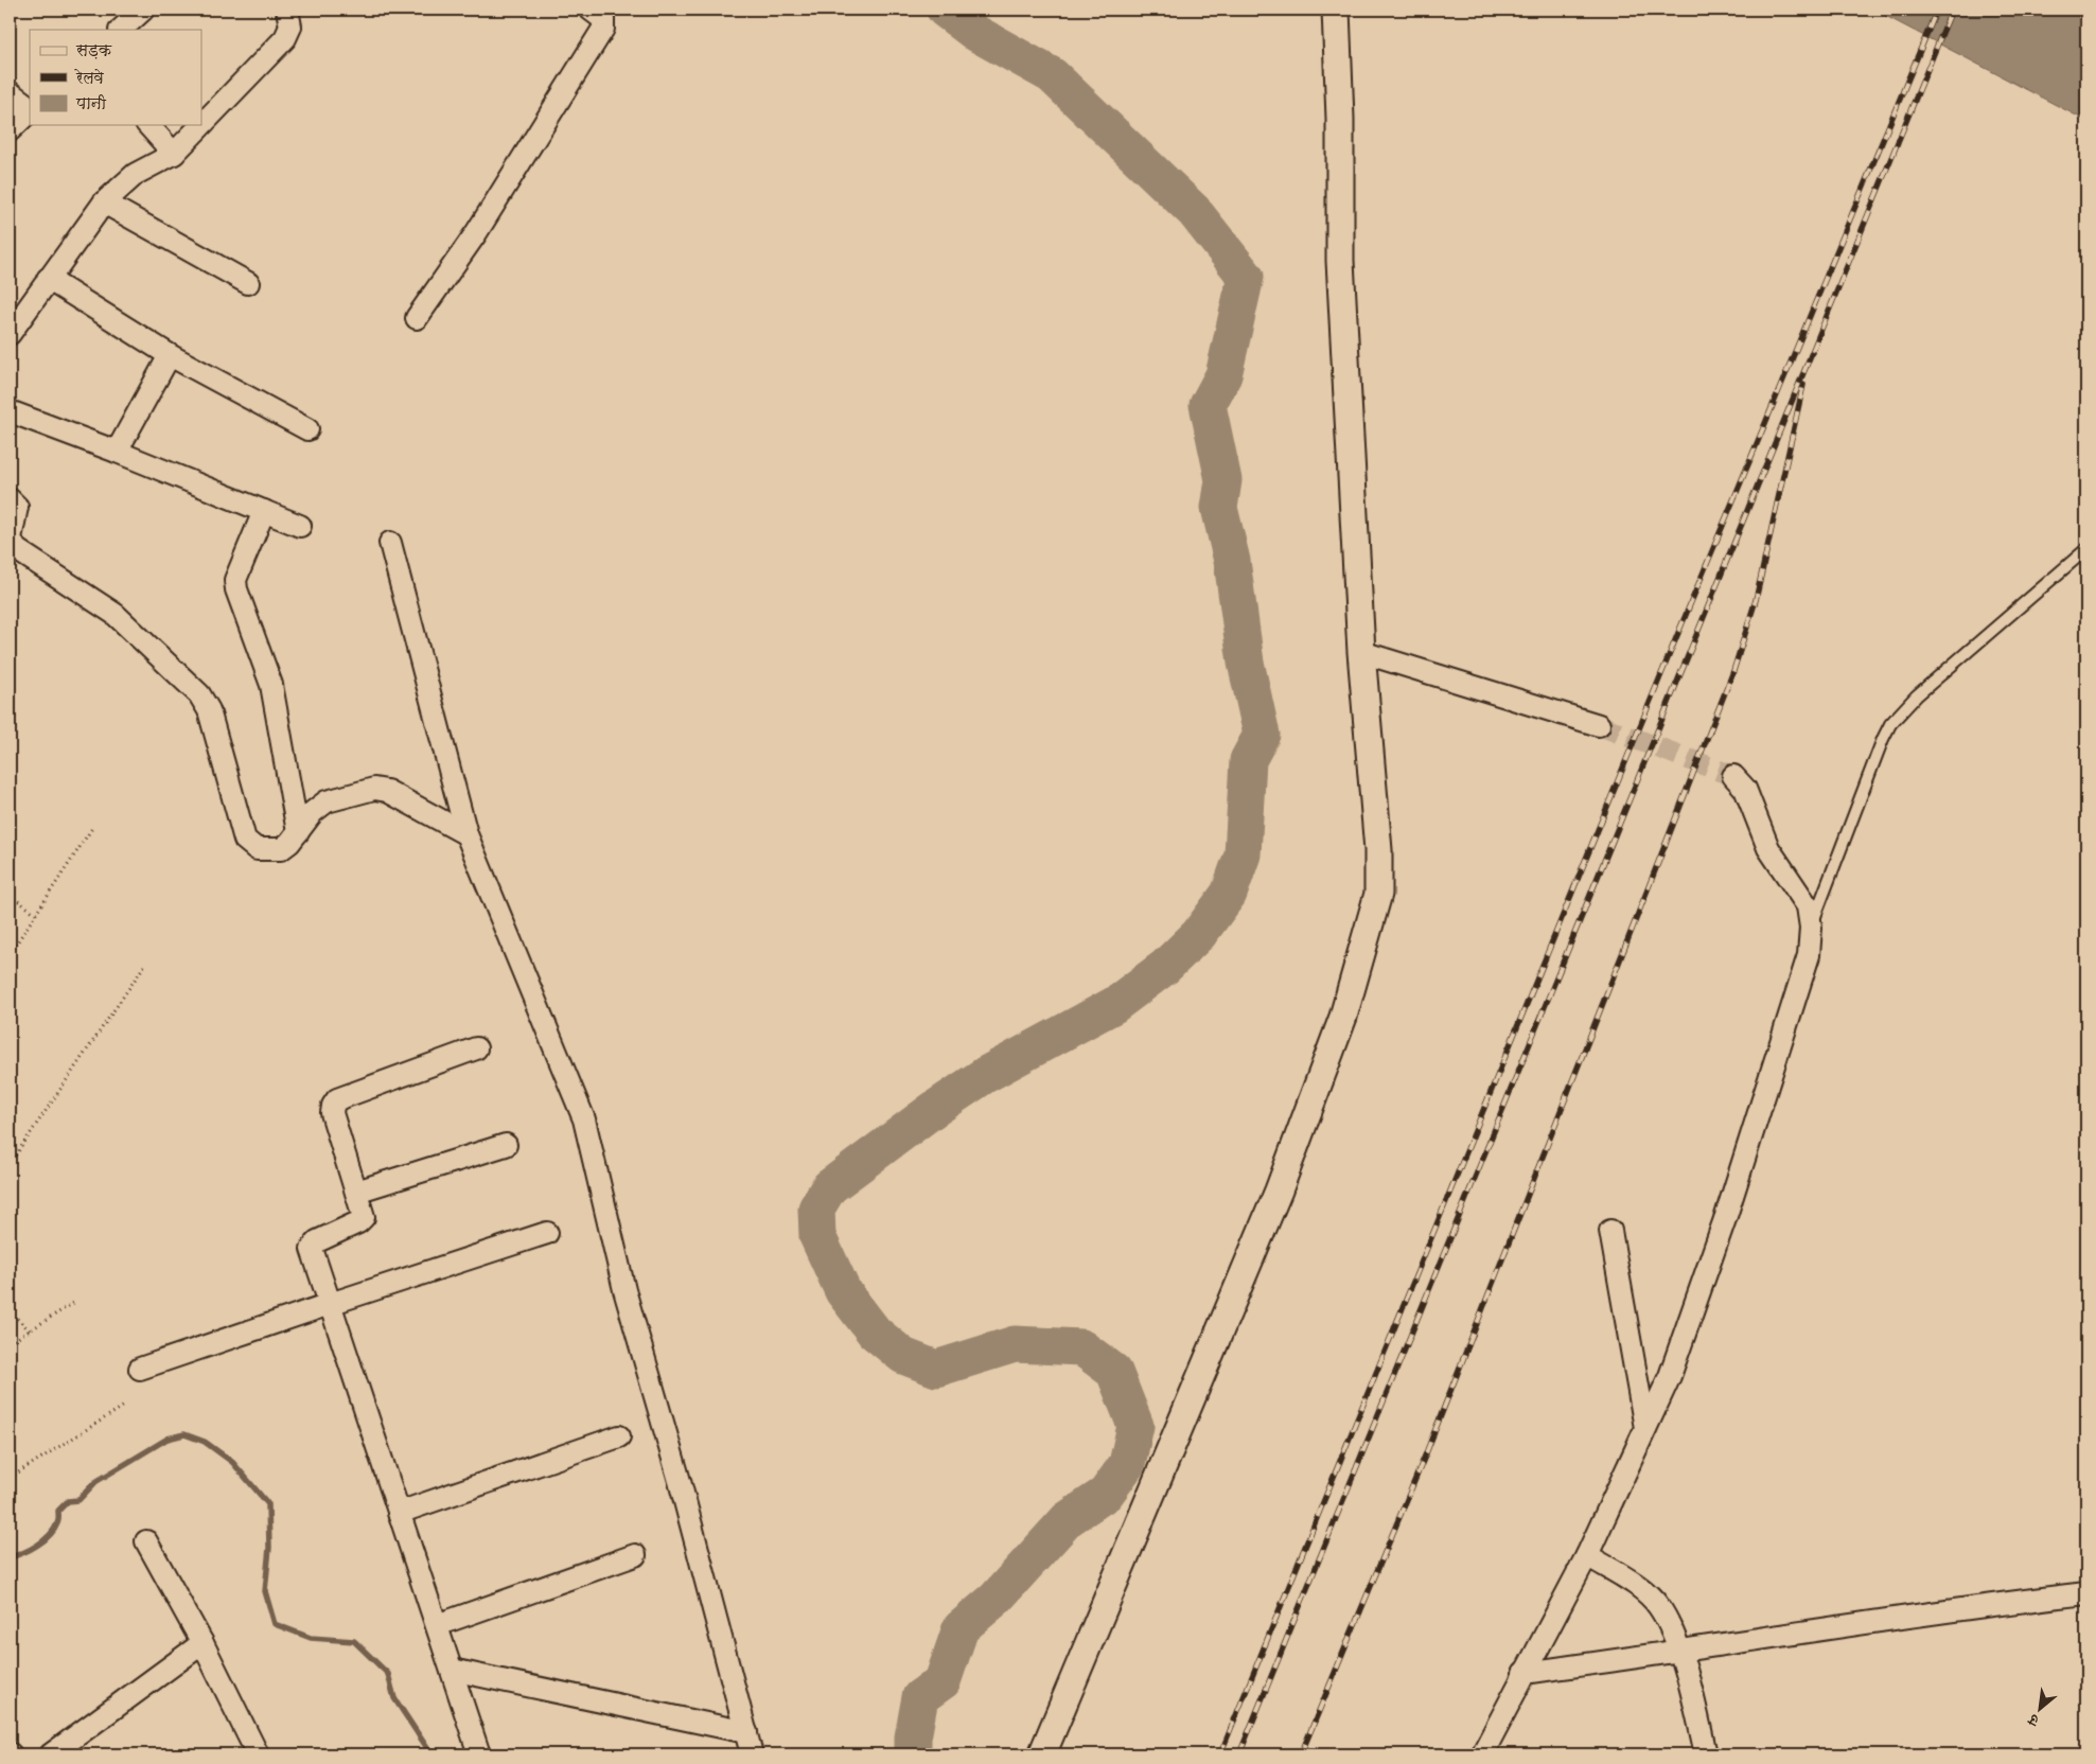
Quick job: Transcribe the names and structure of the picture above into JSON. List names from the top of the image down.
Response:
{
  "legend": ["सड़क", "रेलवे", "पानी"],
  "north": "bottom left"
}
